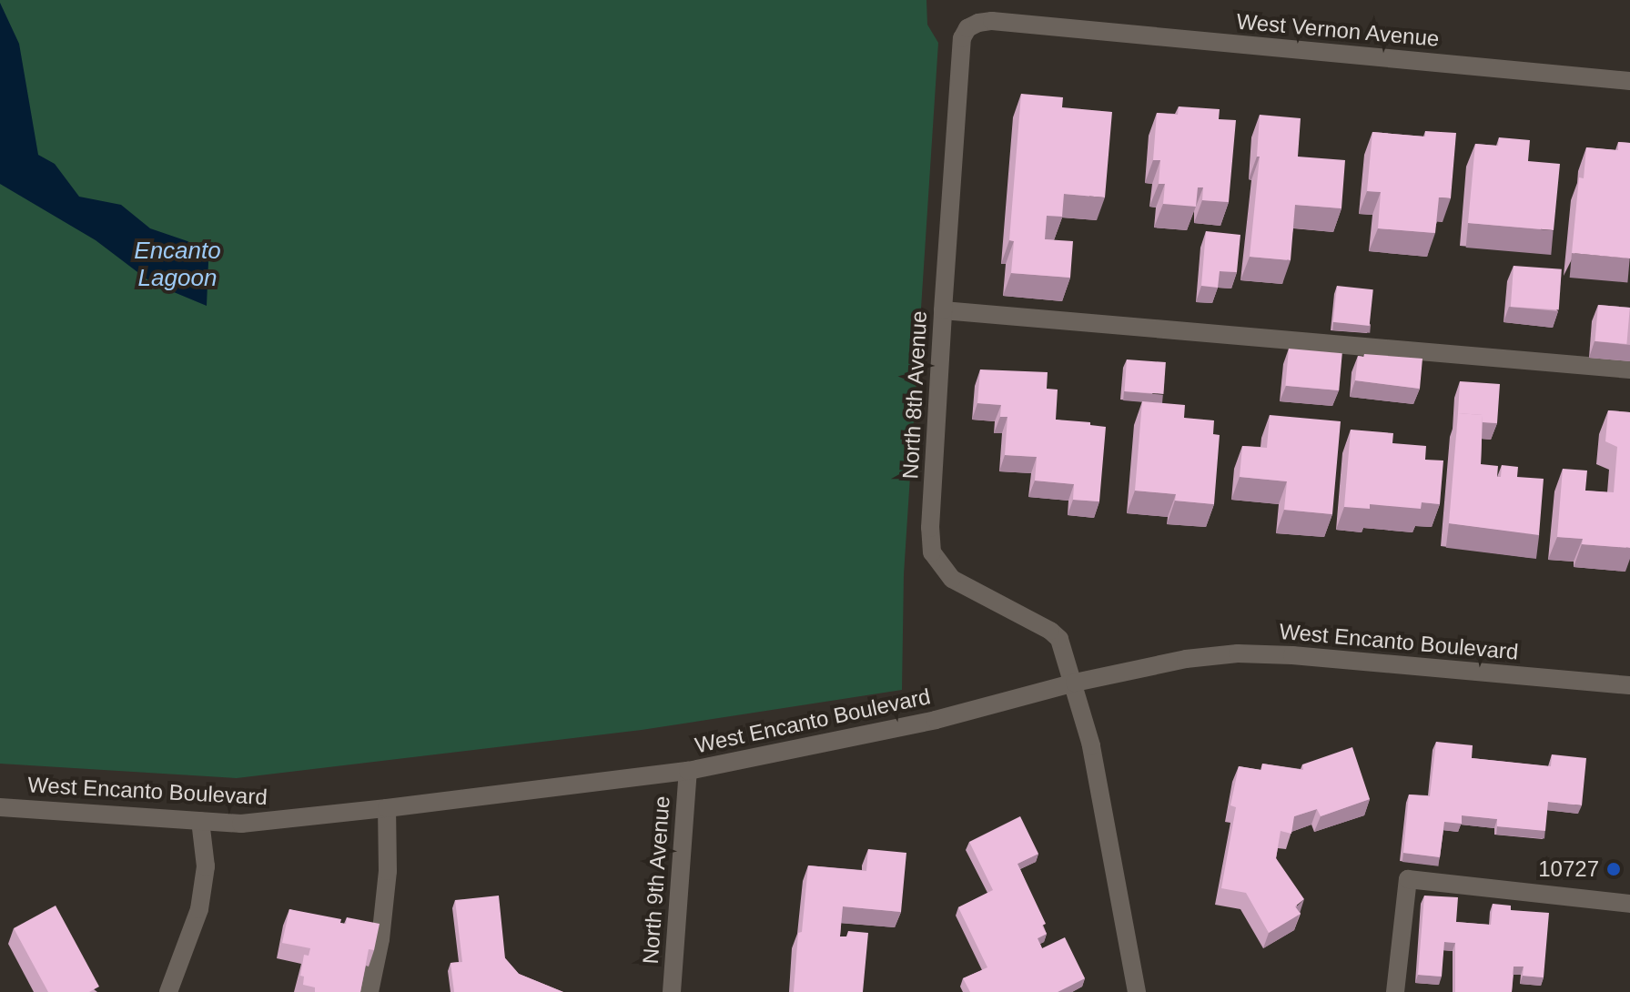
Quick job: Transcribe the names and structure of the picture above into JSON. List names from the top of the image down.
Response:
{
  "streets": {
    "street": [
      "West Vernon Avenue",
      "North 8th Avenue",
      "West Encanto Boulevard",
      "North 9th Avenue"
    ]
  },
  "crossings": [
    ["West Vernon Avenue", "North 8th Avenue"],
    ["North 8th Avenue", "West Encanto Boulevard"],
    ["West Encanto Boulevard", "North 9th Avenue"]
  ],
  "water": ["Encanto Lagoon"],
  "places": ["10727"]
}
